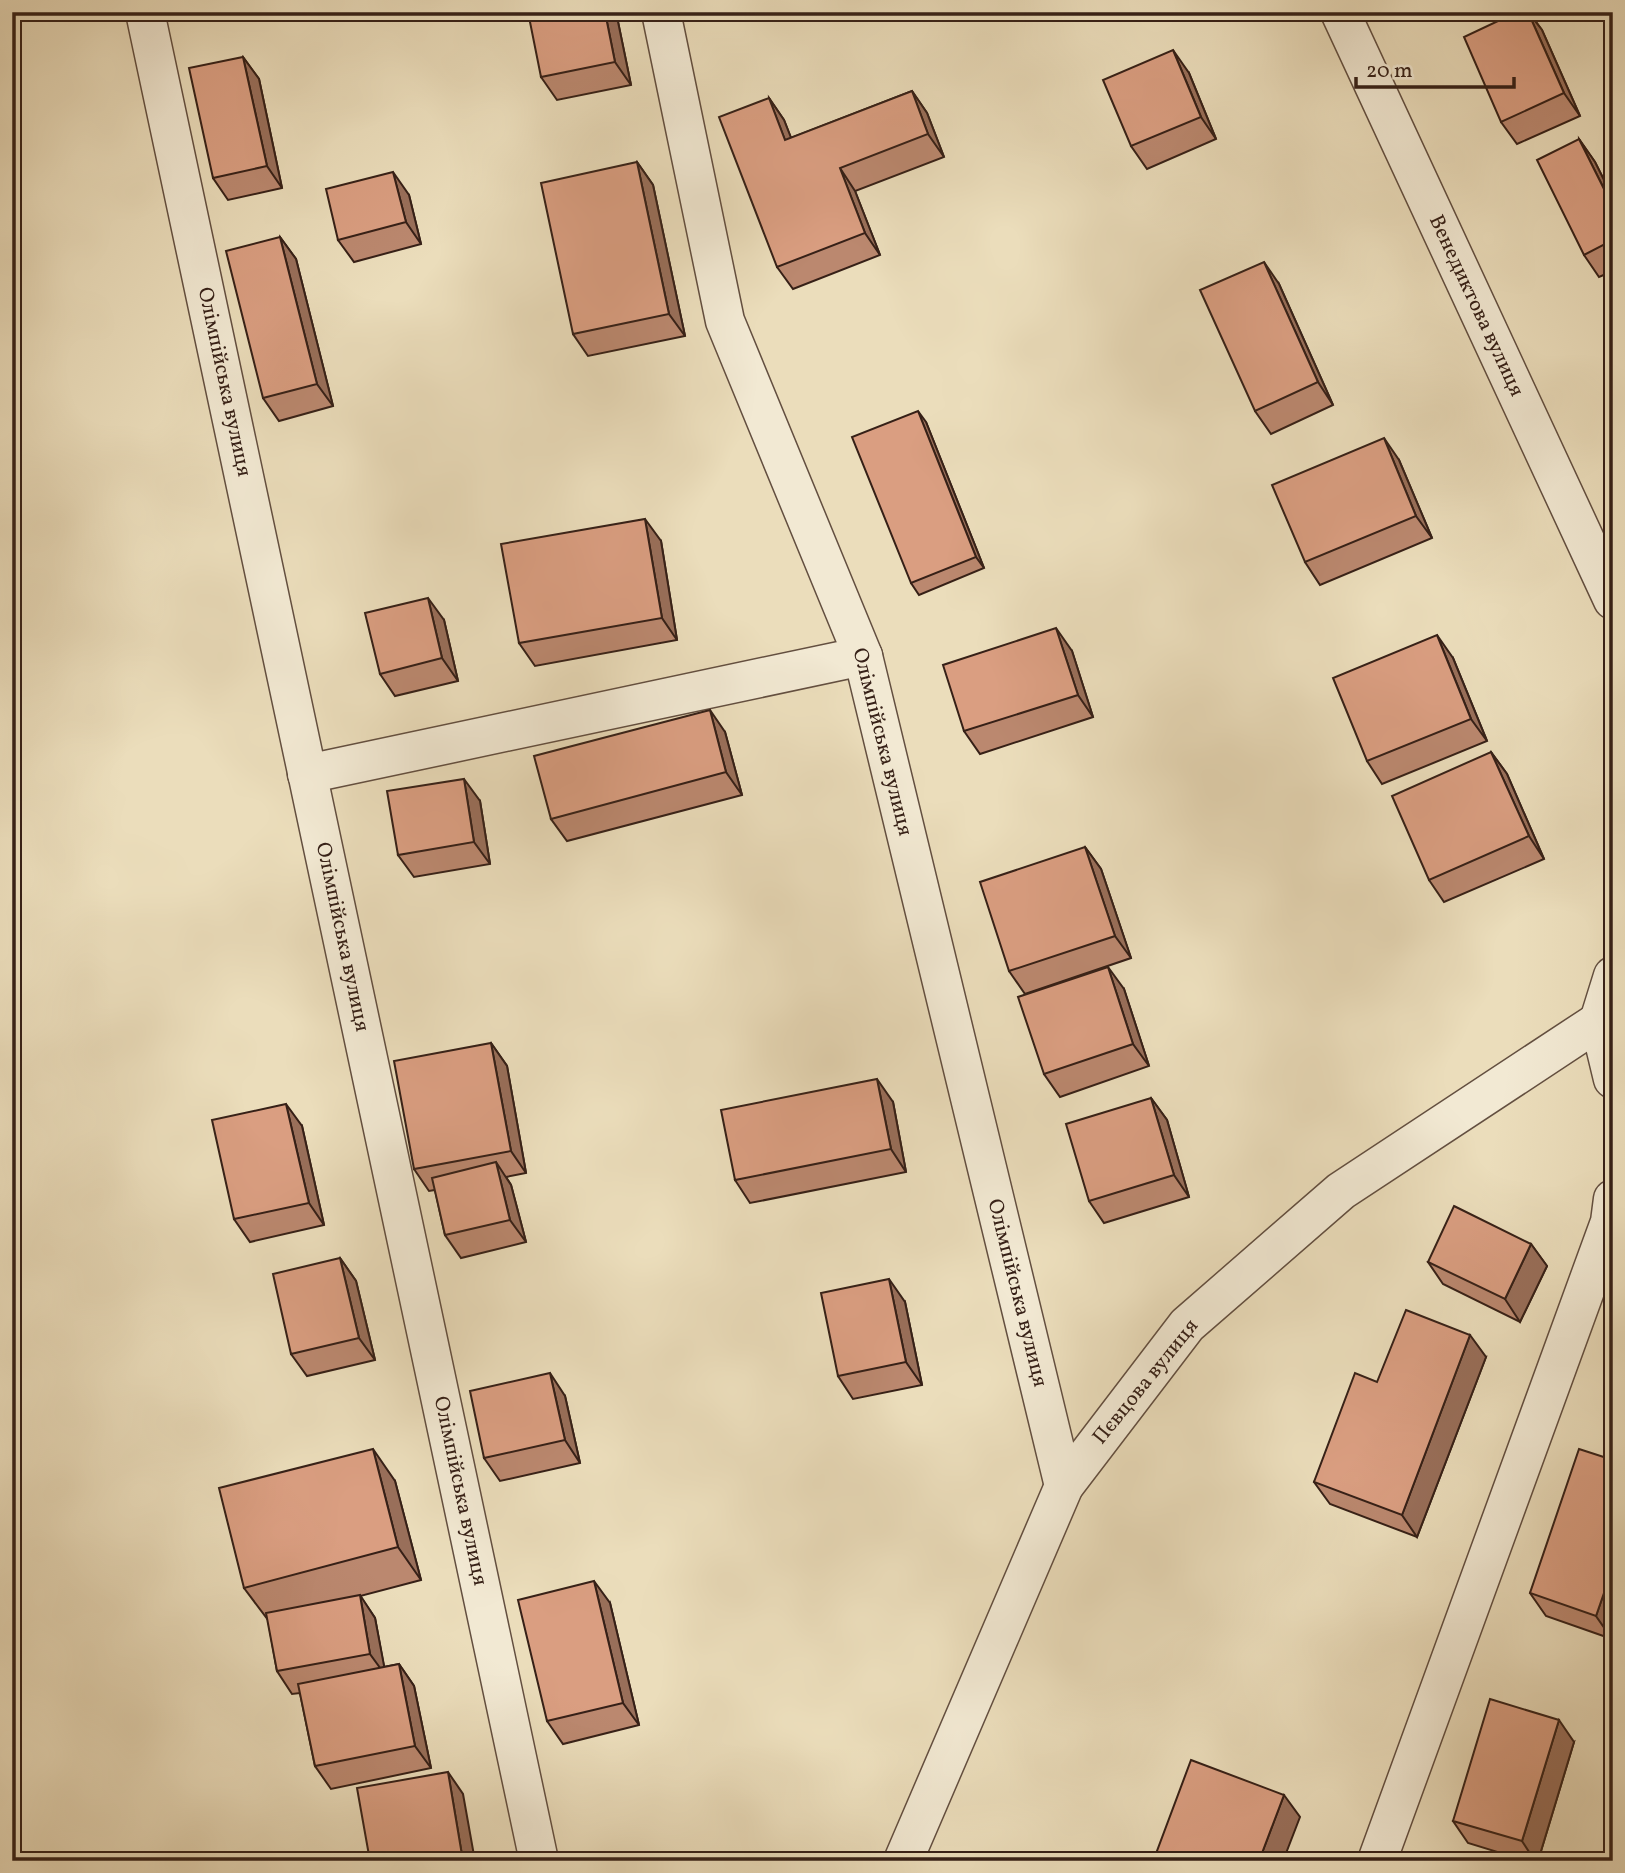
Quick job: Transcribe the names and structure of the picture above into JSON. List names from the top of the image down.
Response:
{
  "streets": {
    "street": ["Венедиктова вулиця", "Олімпійська вулиця", "Пєвцова вулиця"]
  },
  "crossings": [
    ["Олімпійська вулиця", "Пєвцова вулиця"]
  ],
  "scale_bar": "20 m"
}
